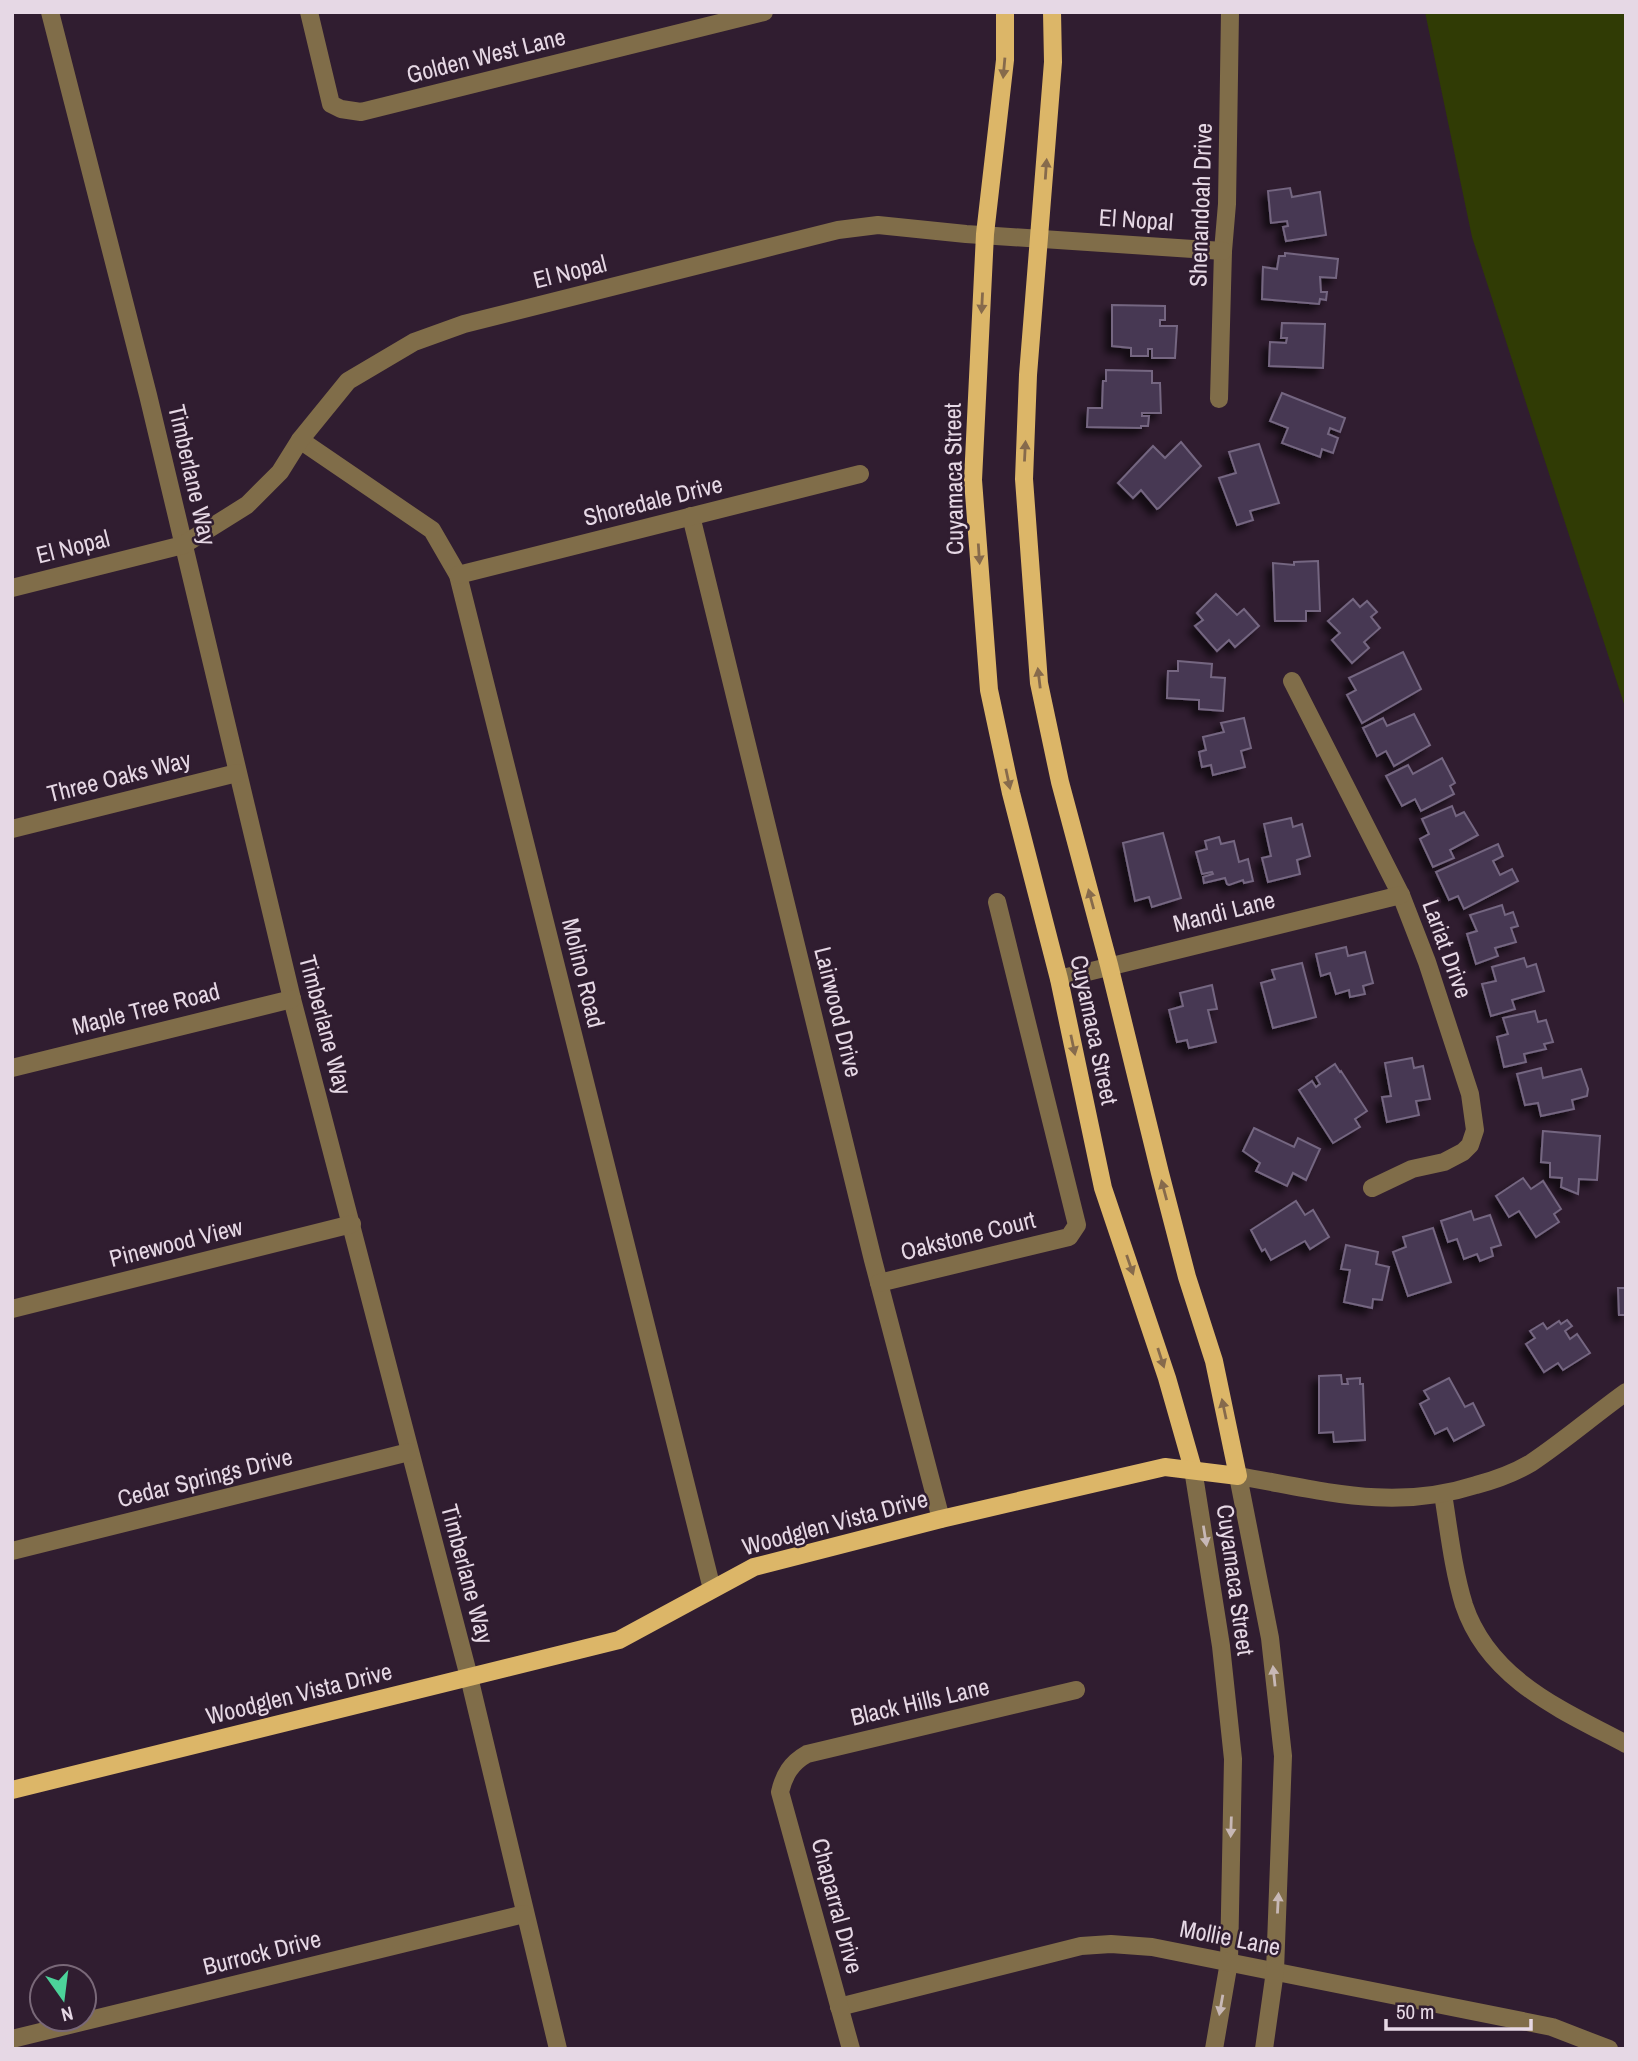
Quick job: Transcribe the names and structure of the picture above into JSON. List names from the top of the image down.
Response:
{
  "streets": {
    "main road": ["Cuyamaca Street", "Woodglen Vista Drive"],
    "street": [
      "Golden West Lane",
      "Shenandoah Drive",
      "El Nopal",
      "Timberlane Way",
      "Shoredale Drive",
      "Three Oaks Way",
      "Mandi Lane",
      "Lariat Drive",
      "Molino Road",
      "Maple Tree Road",
      "Lairwood Drive",
      "Oakstone Court",
      "Pinewood View",
      "Cedar Springs Drive",
      "Black Hills Lane",
      "Chaparral Drive",
      "Mollie Lane",
      "Burrock Drive"
    ]
  },
  "crossings": [
    ["Shenandoah Drive", "El Nopal"],
    ["El Nopal", "Timberlane Way"],
    ["El Nopal", "Cuyamaca Street"],
    ["El Nopal", "Molino Road"],
    ["Timberlane Way", "Three Oaks Way"],
    ["Timberlane Way", "Maple Tree Road"],
    ["Timberlane Way", "Pinewood View"],
    ["Timberlane Way", "Cedar Springs Drive"],
    ["Timberlane Way", "Woodglen Vista Drive"],
    ["Timberlane Way", "Burrock Drive"],
    ["Cuyamaca Street", "Mandi Lane"],
    ["Cuyamaca Street", "Woodglen Vista Drive"],
    ["Cuyamaca Street", "Mollie Lane"],
    ["Shoredale Drive", "Molino Road"],
    ["Shoredale Drive", "Lairwood Drive"],
    ["Mandi Lane", "Lariat Drive"],
    ["Molino Road", "Woodglen Vista Drive"],
    ["Lairwood Drive", "Oakstone Court"],
    ["Lairwood Drive", "Woodglen Vista Drive"],
    ["Black Hills Lane", "Chaparral Drive"],
    ["Chaparral Drive", "Mollie Lane"]
  ],
  "scale_bar": "50 m",
  "north": "bottom"
}
